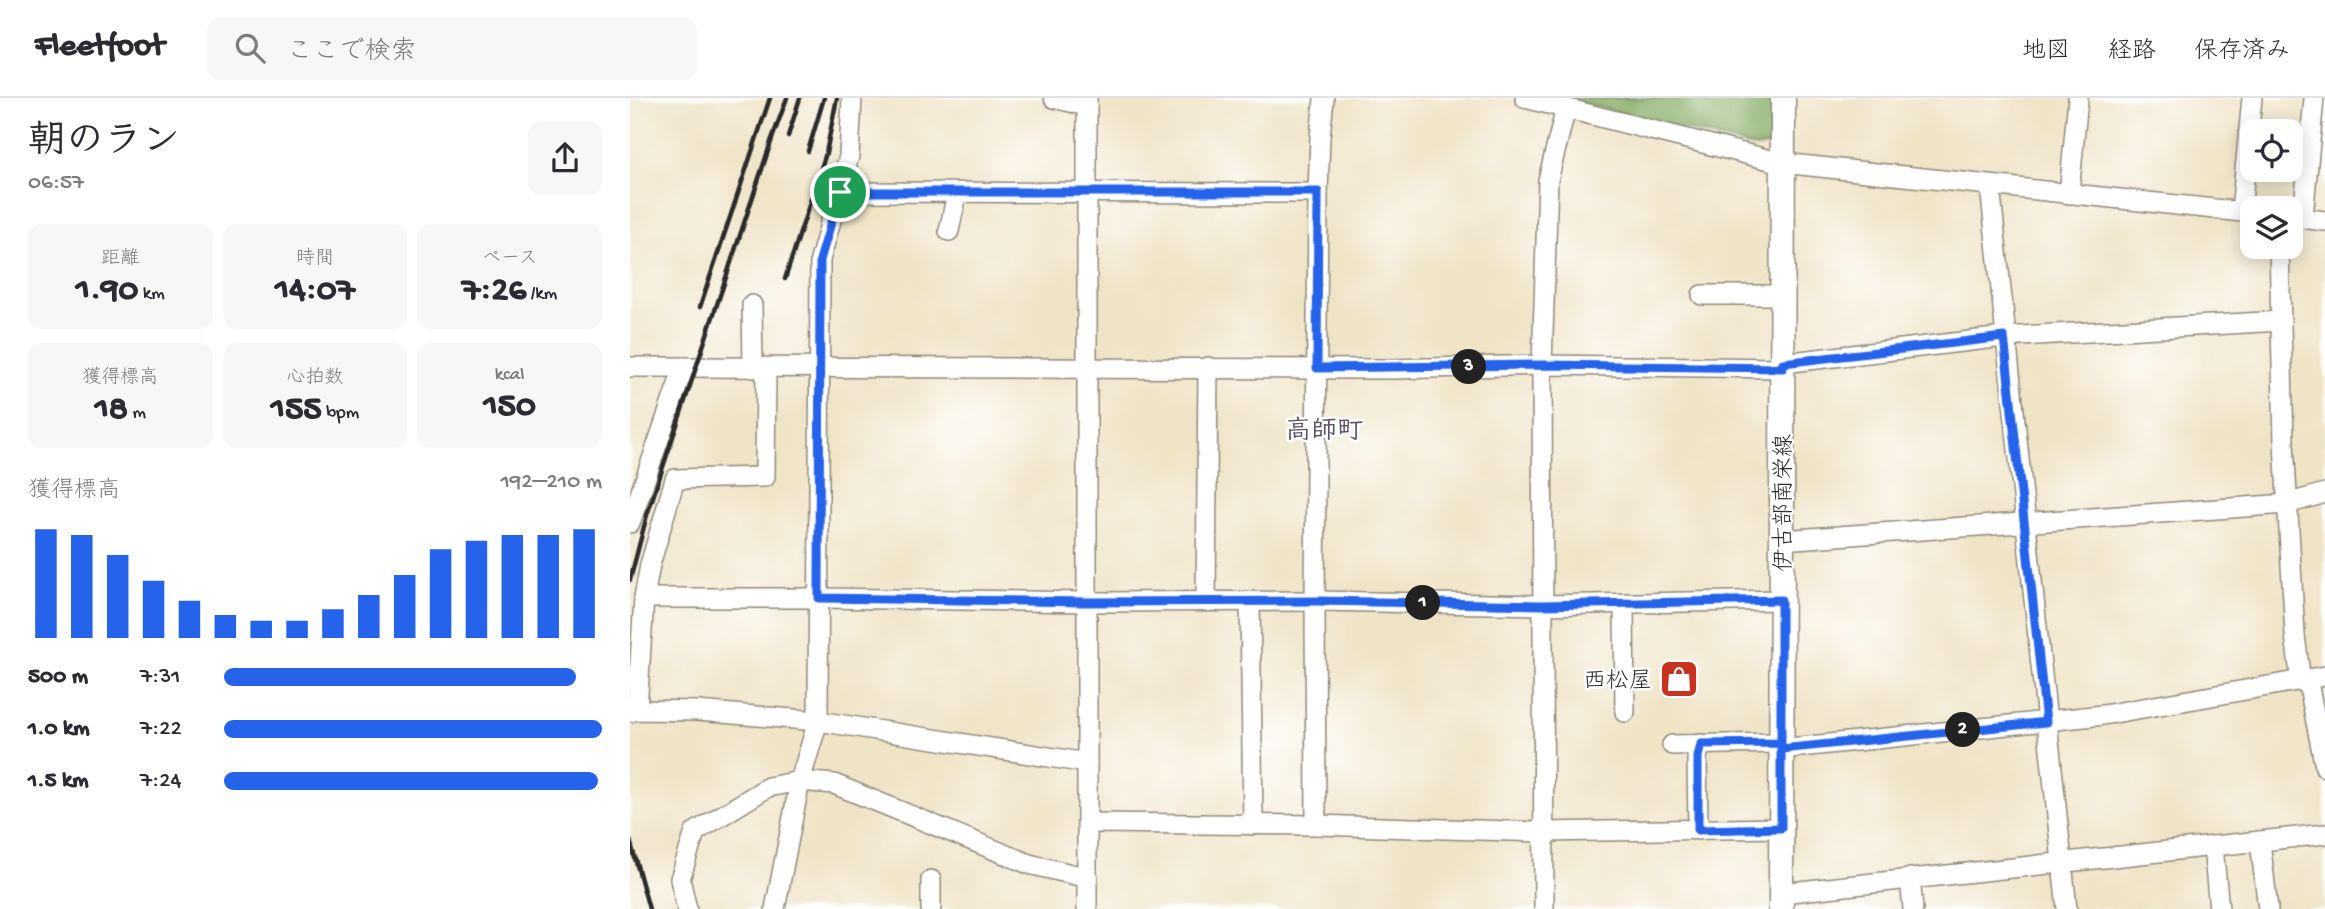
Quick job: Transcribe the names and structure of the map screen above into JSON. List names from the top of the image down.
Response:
{
  "streets": {
    "main road": ["伊古部南栄線"]
  },
  "districts": ["高師町"],
  "places": {
    "shop": ["西松屋"]
  },
  "page": {
    "header": "Fleetfoot",
    "search": "ここで検索",
    "nav": ["地図", "経路", "保存済み"],
    "heading": ["朝のラン", "06:57"],
    "stats": [
      ["距離", "1.90 km"],
      ["時間", "14:07"],
      ["ペース", "7:26 /km"],
      ["獲得標高", "18 m"],
      ["心拍数", "155 bpm"],
      ["kcal", "150"]
    ],
    "pins": ["3", "1", "2"],
    "chart": ["獲得標高", "192–210 m"],
    "list": [
      {
        "name": "500 m",
        "note": "7:31"
      },
      {
        "name": "1.0 km",
        "note": "7:22"
      },
      {
        "name": "1.5 km",
        "note": "7:24"
      }
    ]
  }
}
